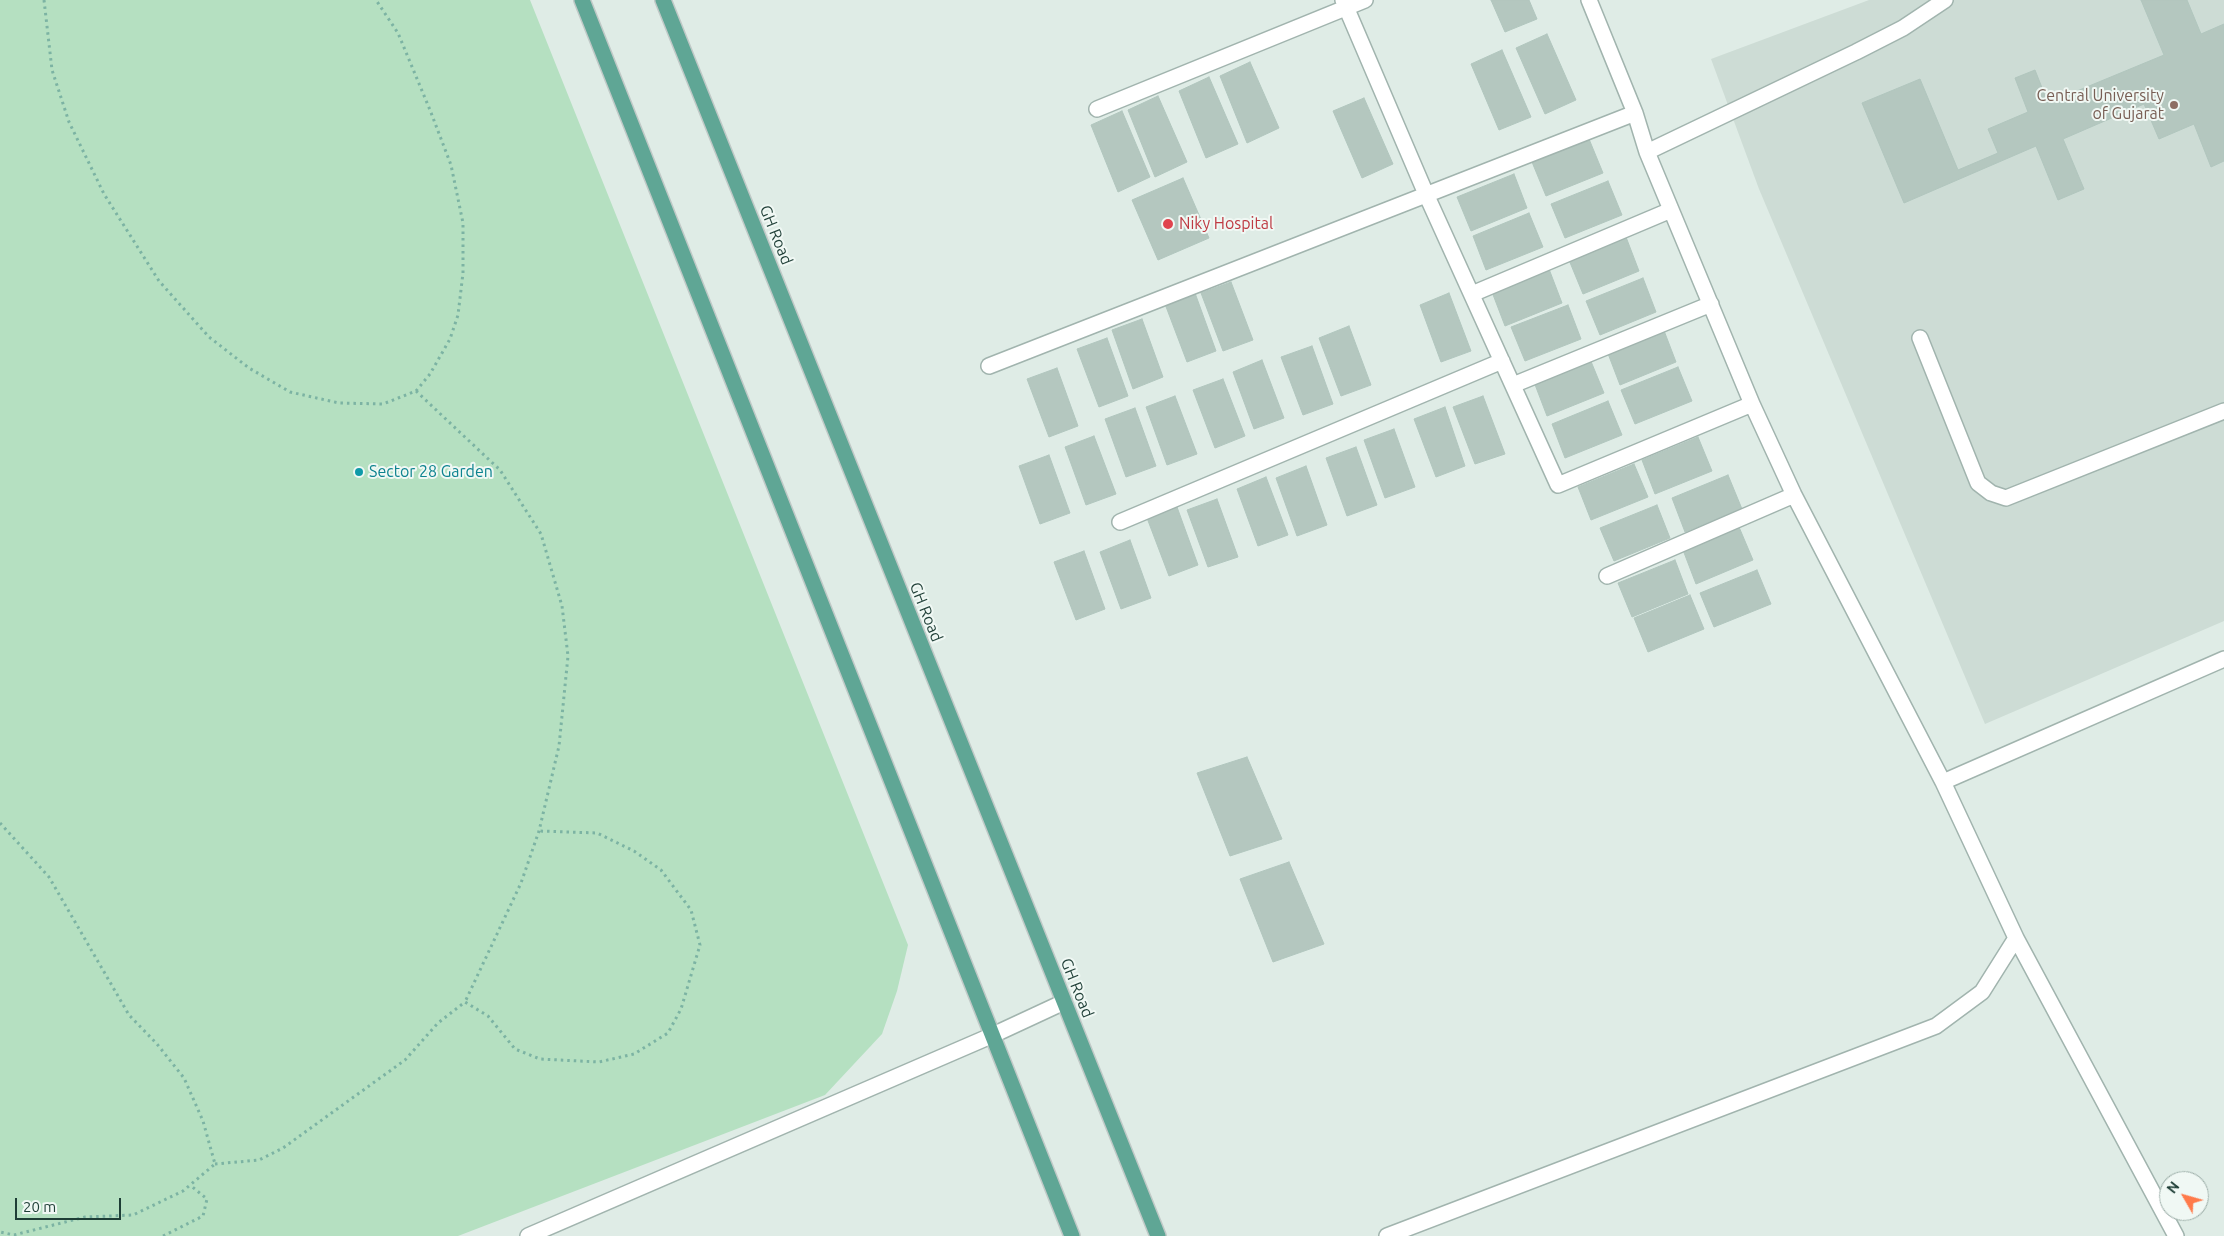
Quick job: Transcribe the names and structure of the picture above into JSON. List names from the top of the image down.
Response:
{
  "streets": {
    "main road": ["GH Road"]
  },
  "places": ["Central University of Gujarat", "Niky Hospital", "Sector 28 Garden"],
  "scale_bar": "20 m",
  "north": "top left"
}
